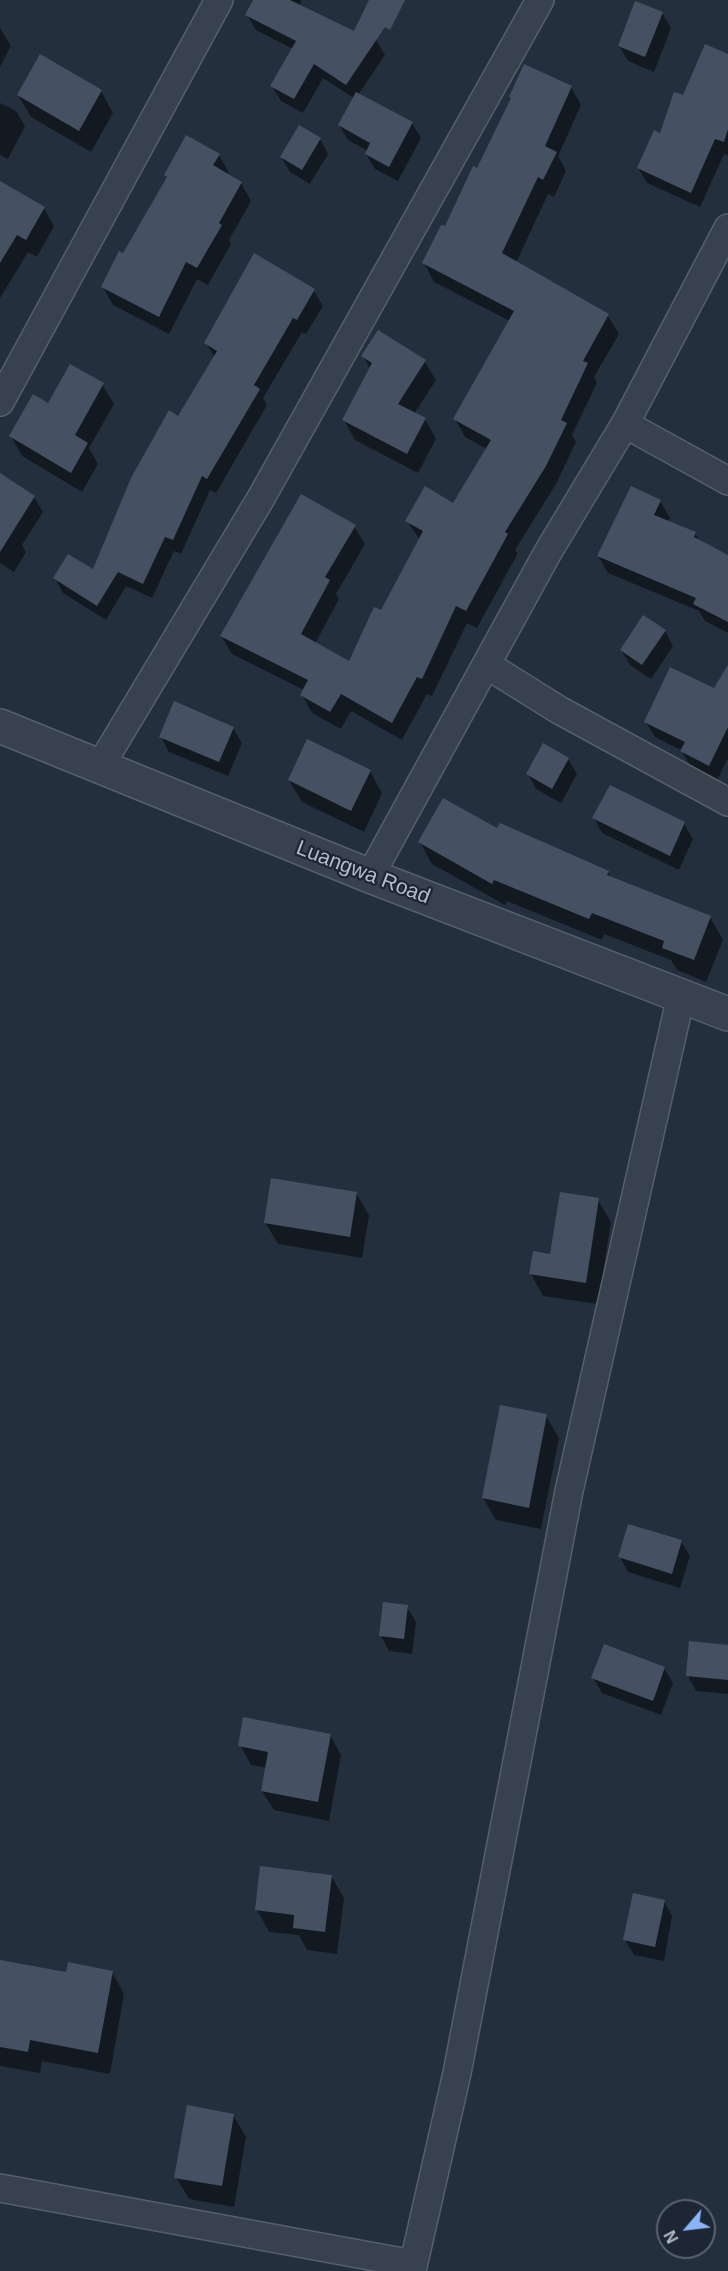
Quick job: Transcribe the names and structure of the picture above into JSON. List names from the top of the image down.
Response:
{
  "streets": {
    "street": ["Luangwa Road"]
  },
  "north": "bottom left"
}
